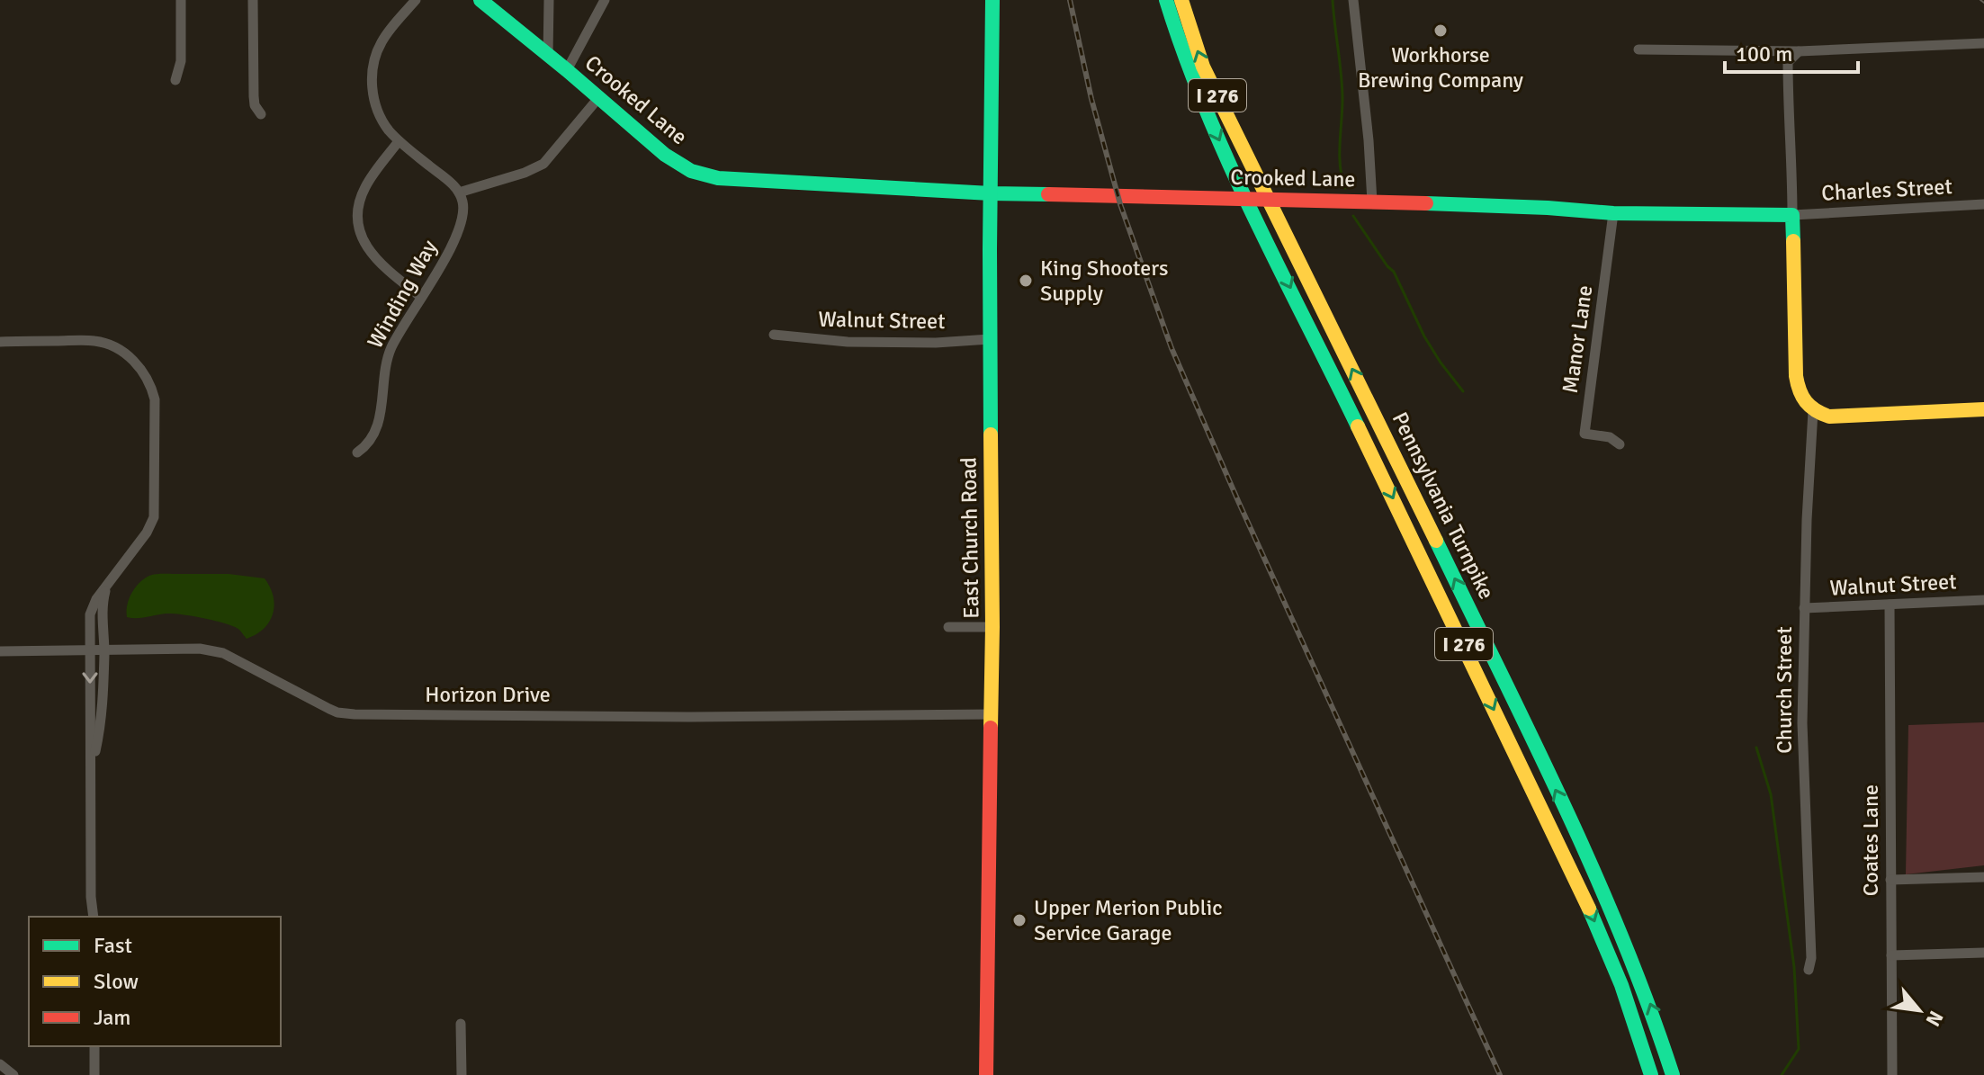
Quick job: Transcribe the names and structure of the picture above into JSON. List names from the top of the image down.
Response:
{
  "streets": {
    "main road": [
      "I 276",
      "Crooked Lane",
      "Pennsylvania Turnpike",
      "East Church Road"
    ],
    "street": [
      "Charles Street",
      "Winding Way",
      "Walnut Street",
      "Manor Lane",
      "Church Street",
      "Horizon Drive",
      "Coates Lane"
    ]
  },
  "crossings": [
    ["Crooked Lane", "Charles Street"],
    ["Crooked Lane", "Manor Lane"],
    ["Crooked Lane", "East Church Road"],
    ["Walnut Street", "East Church Road"],
    ["Walnut Street", "Church Street"],
    ["Walnut Street", "Coates Lane"],
    ["East Church Road", "Horizon Drive"]
  ],
  "places": ["Workhorse Brewing Company", "King Shooters Supply", "Upper Merion Public Service Garage"],
  "legend": ["Fast", "Slow", "Jam"],
  "scale_bar": "100 m",
  "north": "bottom right"
}
